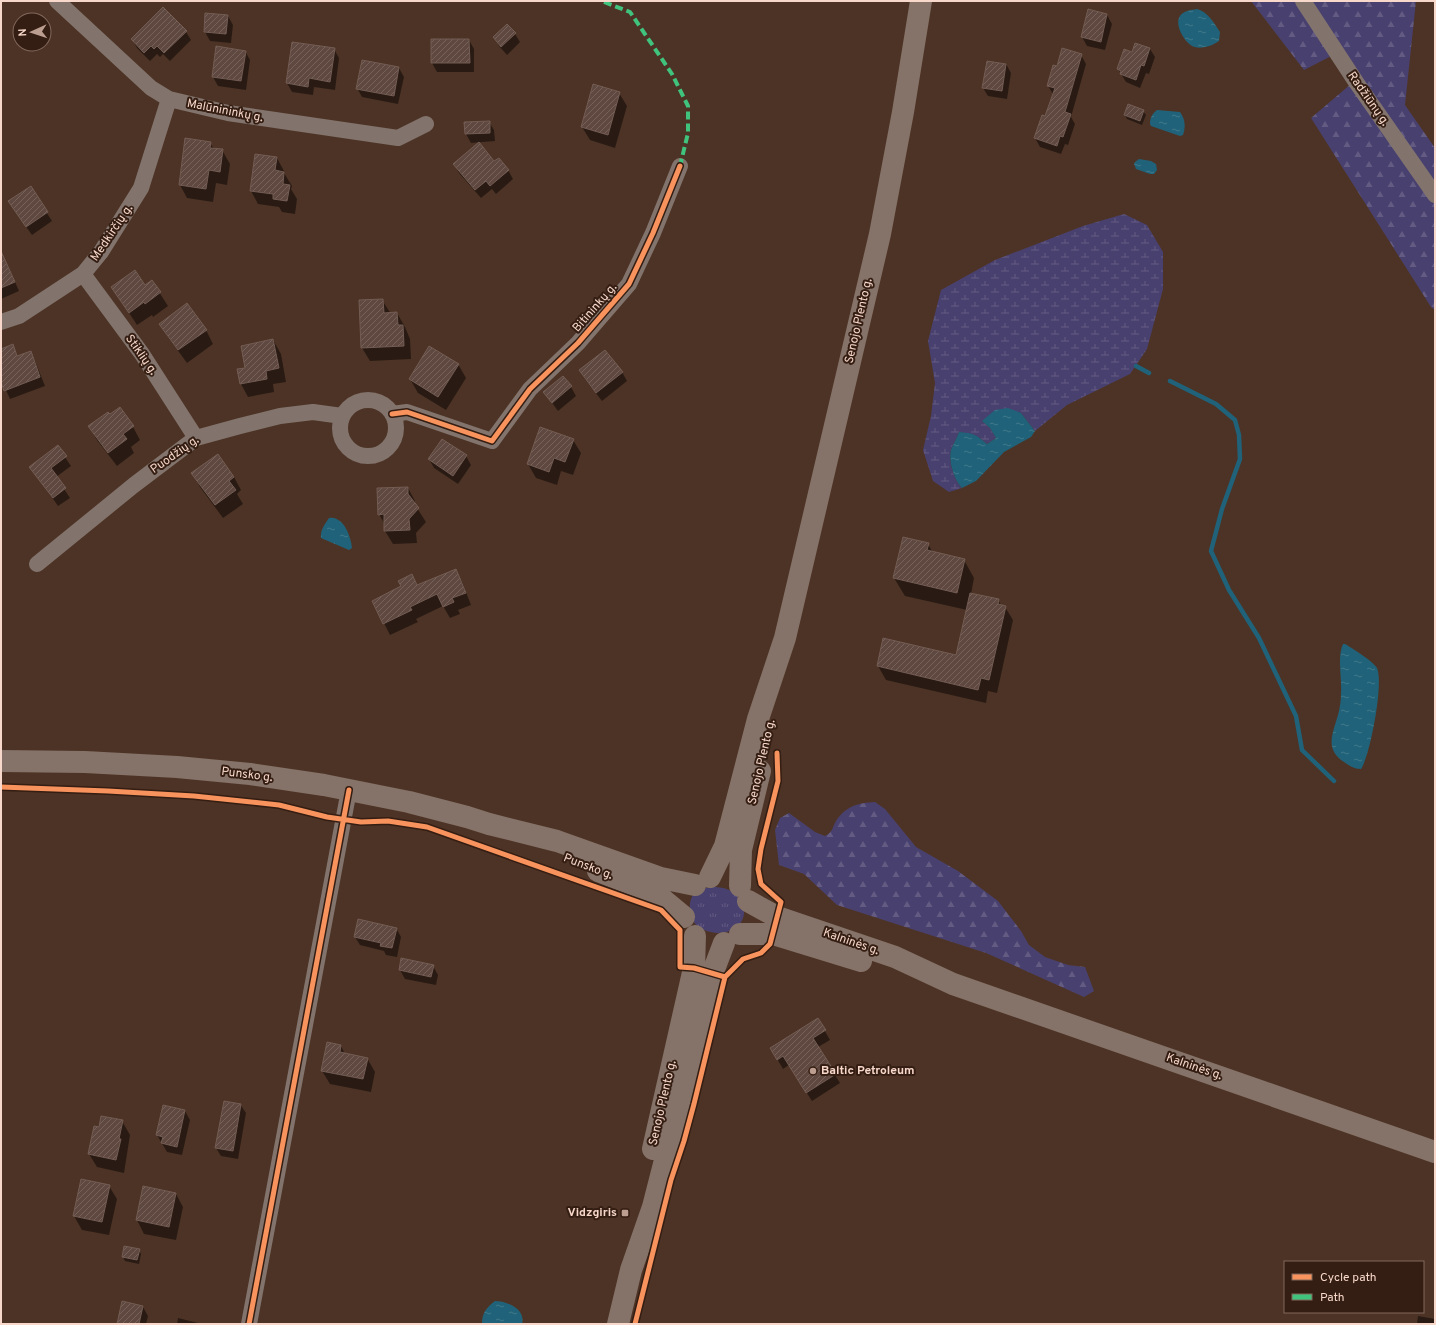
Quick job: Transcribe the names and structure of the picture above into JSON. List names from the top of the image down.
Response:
{
  "streets": {
    "main road": ["Senojo Plento g.", "Punsko g.", "Kalninės g."],
    "street": [
      "Radžiūnų g.",
      "Malūnininkų g.",
      "Medkirčių g.",
      "Bitininkų g.",
      "Stiklių g.",
      "Puodžių g."
    ]
  },
  "crossings": [
    ["Malūnininkų g.", "Medkirčių g."],
    ["Medkirčių g.", "Stiklių g."],
    ["Bitininkų g.", "Puodžių g."],
    ["Senojo Plento g.", "Punsko g."],
    ["Senojo Plento g.", "Kalninės g."],
    ["Stiklių g.", "Puodžių g."],
    ["Punsko g.", "Kalninės g."]
  ],
  "places": {
    "other": ["Baltic Petroleum"],
    "transit": ["Vidzgiris"]
  },
  "legend": ["Cycle path", "Path"],
  "north": "left"
}
